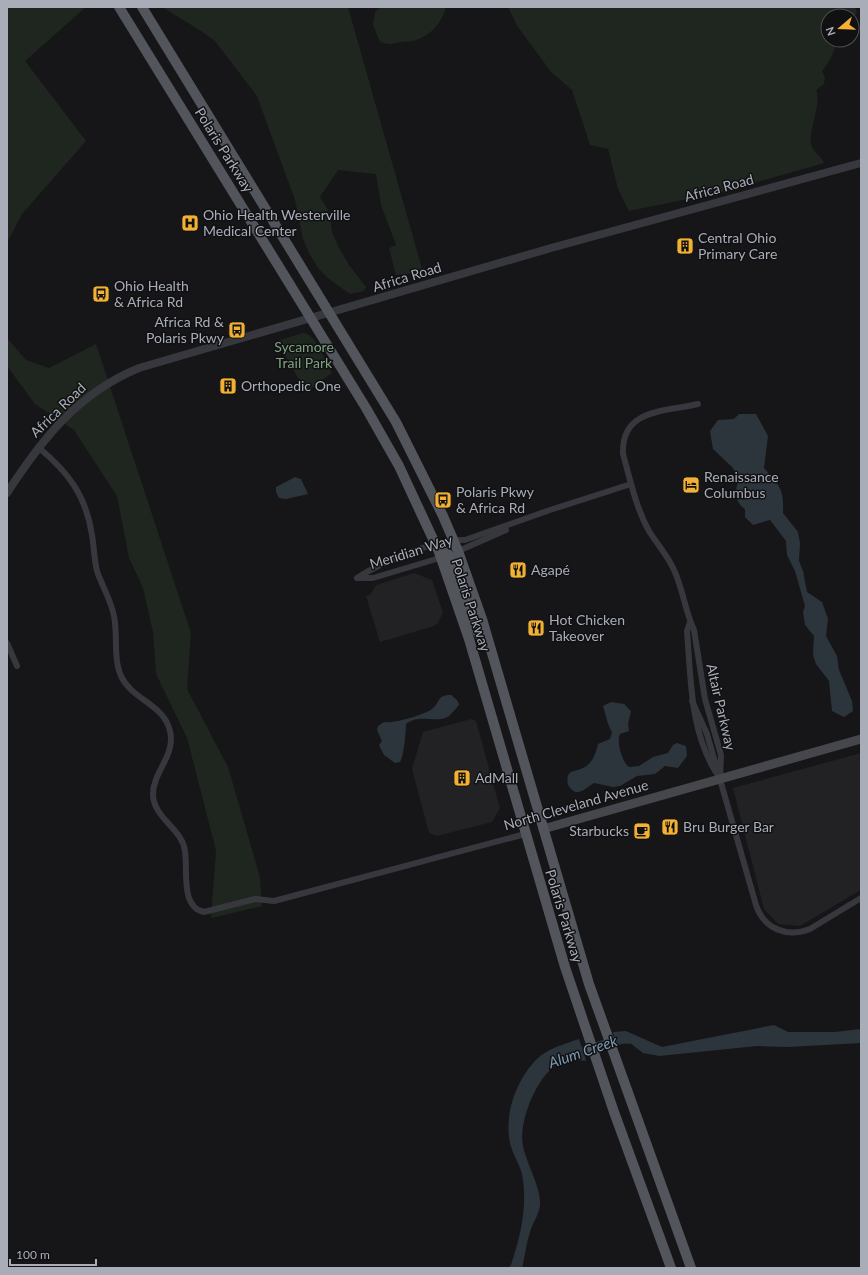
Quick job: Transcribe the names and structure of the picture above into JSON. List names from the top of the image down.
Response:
{
  "streets": {
    "main road": ["Polaris Parkway", "North Cleveland Avenue"],
    "street": ["Africa Road", "Meridian Way", "Altair Parkway"]
  },
  "crossings": [
    ["Polaris Parkway", "Africa Road"],
    ["Polaris Parkway", "Meridian Way"],
    ["Polaris Parkway", "North Cleveland Avenue"],
    ["Africa Road", "North Cleveland Avenue"],
    ["Meridian Way", "Altair Parkway"],
    ["Altair Parkway", "North Cleveland Avenue"]
  ],
  "water": ["Alum Creek"],
  "parks": ["Sycamore Trail Park"],
  "places": {
    "hospital": ["Ohio Health Westerville Medical Center"],
    "building": ["Central Ohio Primary Care", "Orthopedic One", "AdMall"],
    "bus stop": ["Ohio Health & Africa Rd", "Africa Rd & Polaris Pkwy", "Polaris Pkwy & Africa Rd"],
    "hotel": ["Renaissance Columbus"],
    "restaurant": ["Agapé", "Hot Chicken Takeover", "Bru Burger Bar"],
    "cafe": ["Starbucks"]
  },
  "scale_bar": "100 m",
  "north": "left"
}
